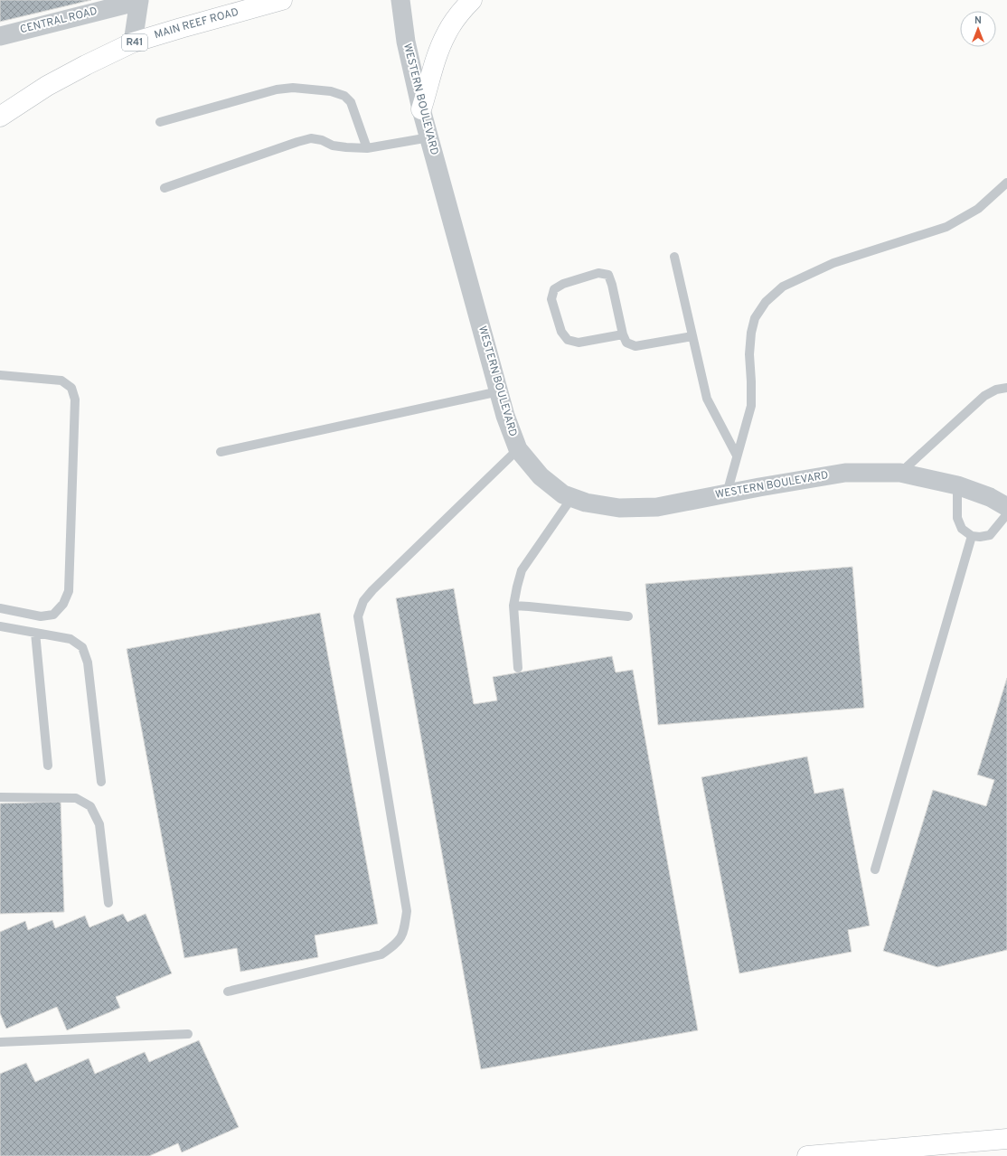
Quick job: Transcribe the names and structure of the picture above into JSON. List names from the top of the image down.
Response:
{
  "streets": {
    "main road": ["MAIN REEF ROAD", "R41"],
    "street": ["CENTRAL ROAD", "WESTERN BOULEVARD"]
  },
  "north": "top"
}
